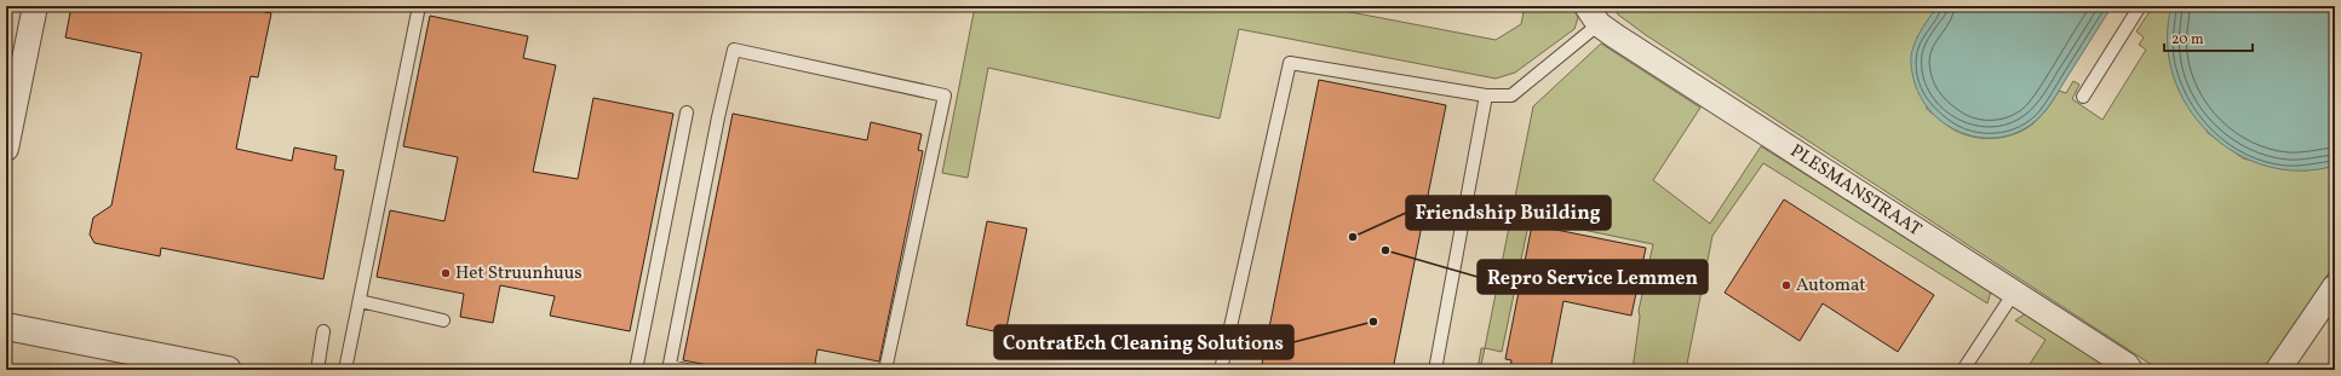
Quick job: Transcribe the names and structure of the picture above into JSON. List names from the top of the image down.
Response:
{
  "streets": {
    "street": ["PLESMANSTRAAT"]
  },
  "places": [
    "Friendship Building",
    "Repro Service Lemmen",
    "Het Struunhuus",
    "Automat",
    "ContratEch Cleaning Solutions"
  ],
  "scale_bar": "20 m"
}
